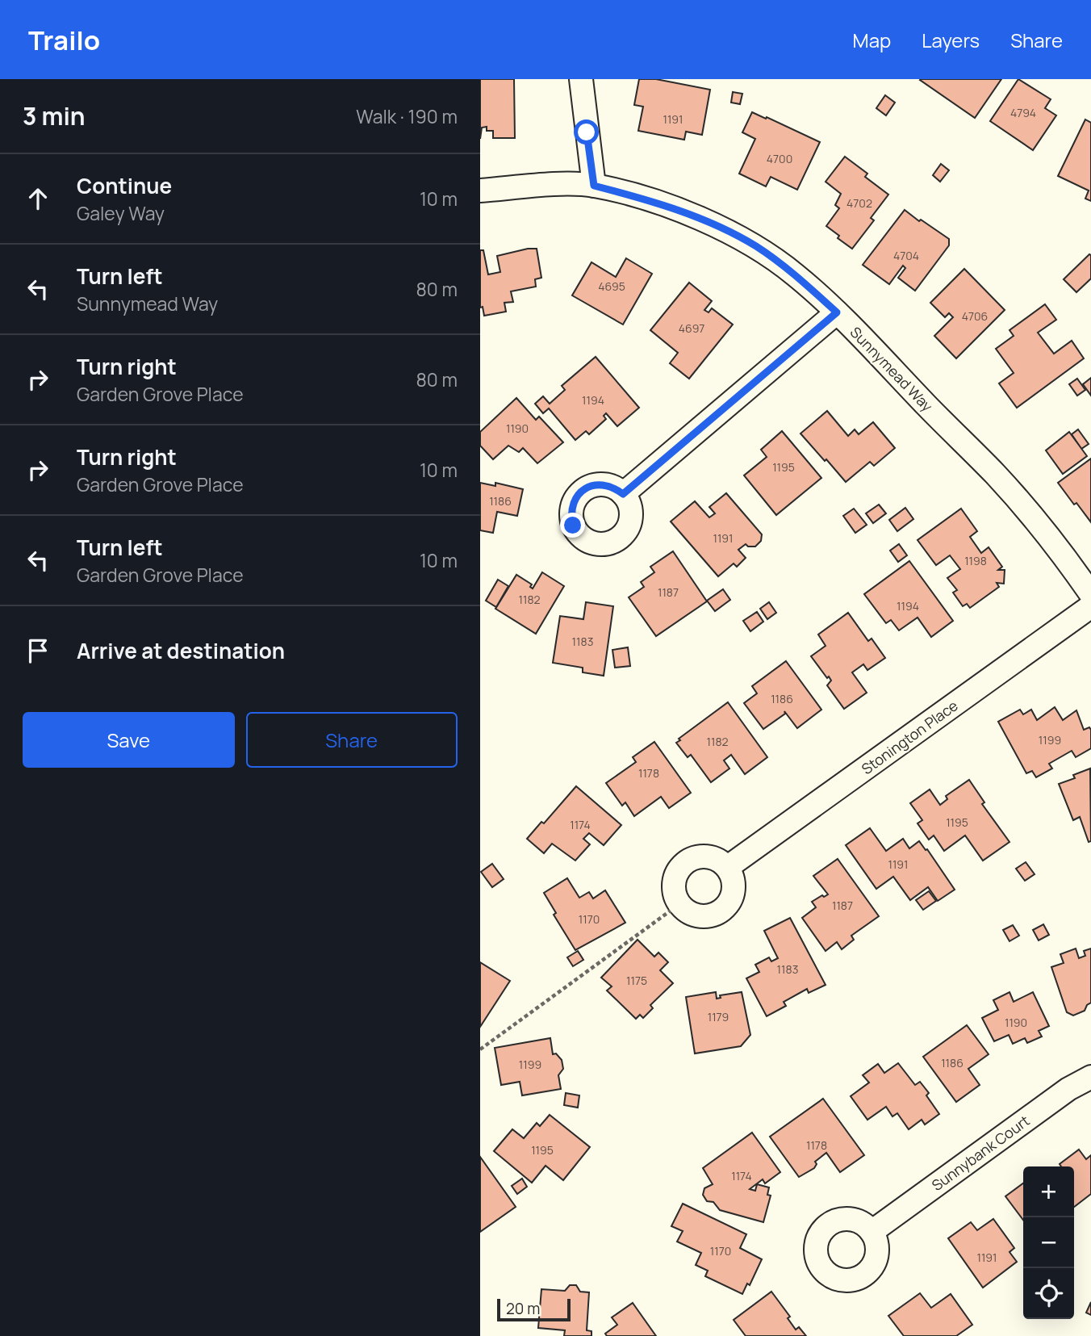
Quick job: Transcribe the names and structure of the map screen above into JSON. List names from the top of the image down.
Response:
{
  "streets": {
    "street": ["Sunnymead Way", "Stonington Place", "Sunnybank Court"]
  },
  "house_numbers": [
    "4794",
    "1191",
    "4700",
    "4702",
    "4704",
    "4695",
    "4706",
    "4697",
    "1194",
    "1190",
    "1195",
    "1186",
    "1191",
    "1198",
    "1187",
    "1182",
    "1194",
    "1183",
    "1186",
    "1199",
    "1182",
    "1178",
    "1195",
    "1174",
    "1191",
    "1187",
    "1170",
    "1183",
    "1175",
    "1179",
    "1190",
    "1186",
    "1199",
    "1178",
    "1195",
    "1174",
    "1170",
    "1191"
  ],
  "scale_bar": "20 m",
  "page": {
    "header": "Trailo",
    "nav": ["Map", "Layers", "Share"],
    "heading": ["3 min", "Walk · 190 m"],
    "list": [
      ["Continue", "Galey Way", "10 m"],
      ["Turn left", "Sunnymead Way", "80 m"],
      ["Turn right", "Garden Grove Place", "80 m"],
      ["Turn right", "Garden Grove Place", "10 m"],
      ["Turn left", "Garden Grove Place", "10 m"],
      "Arrive at destination"
    ],
    "buttons": ["Save", "Share"],
    "map_buttons": ["+", "−"],
    "scale": "20 m"
  }
}
